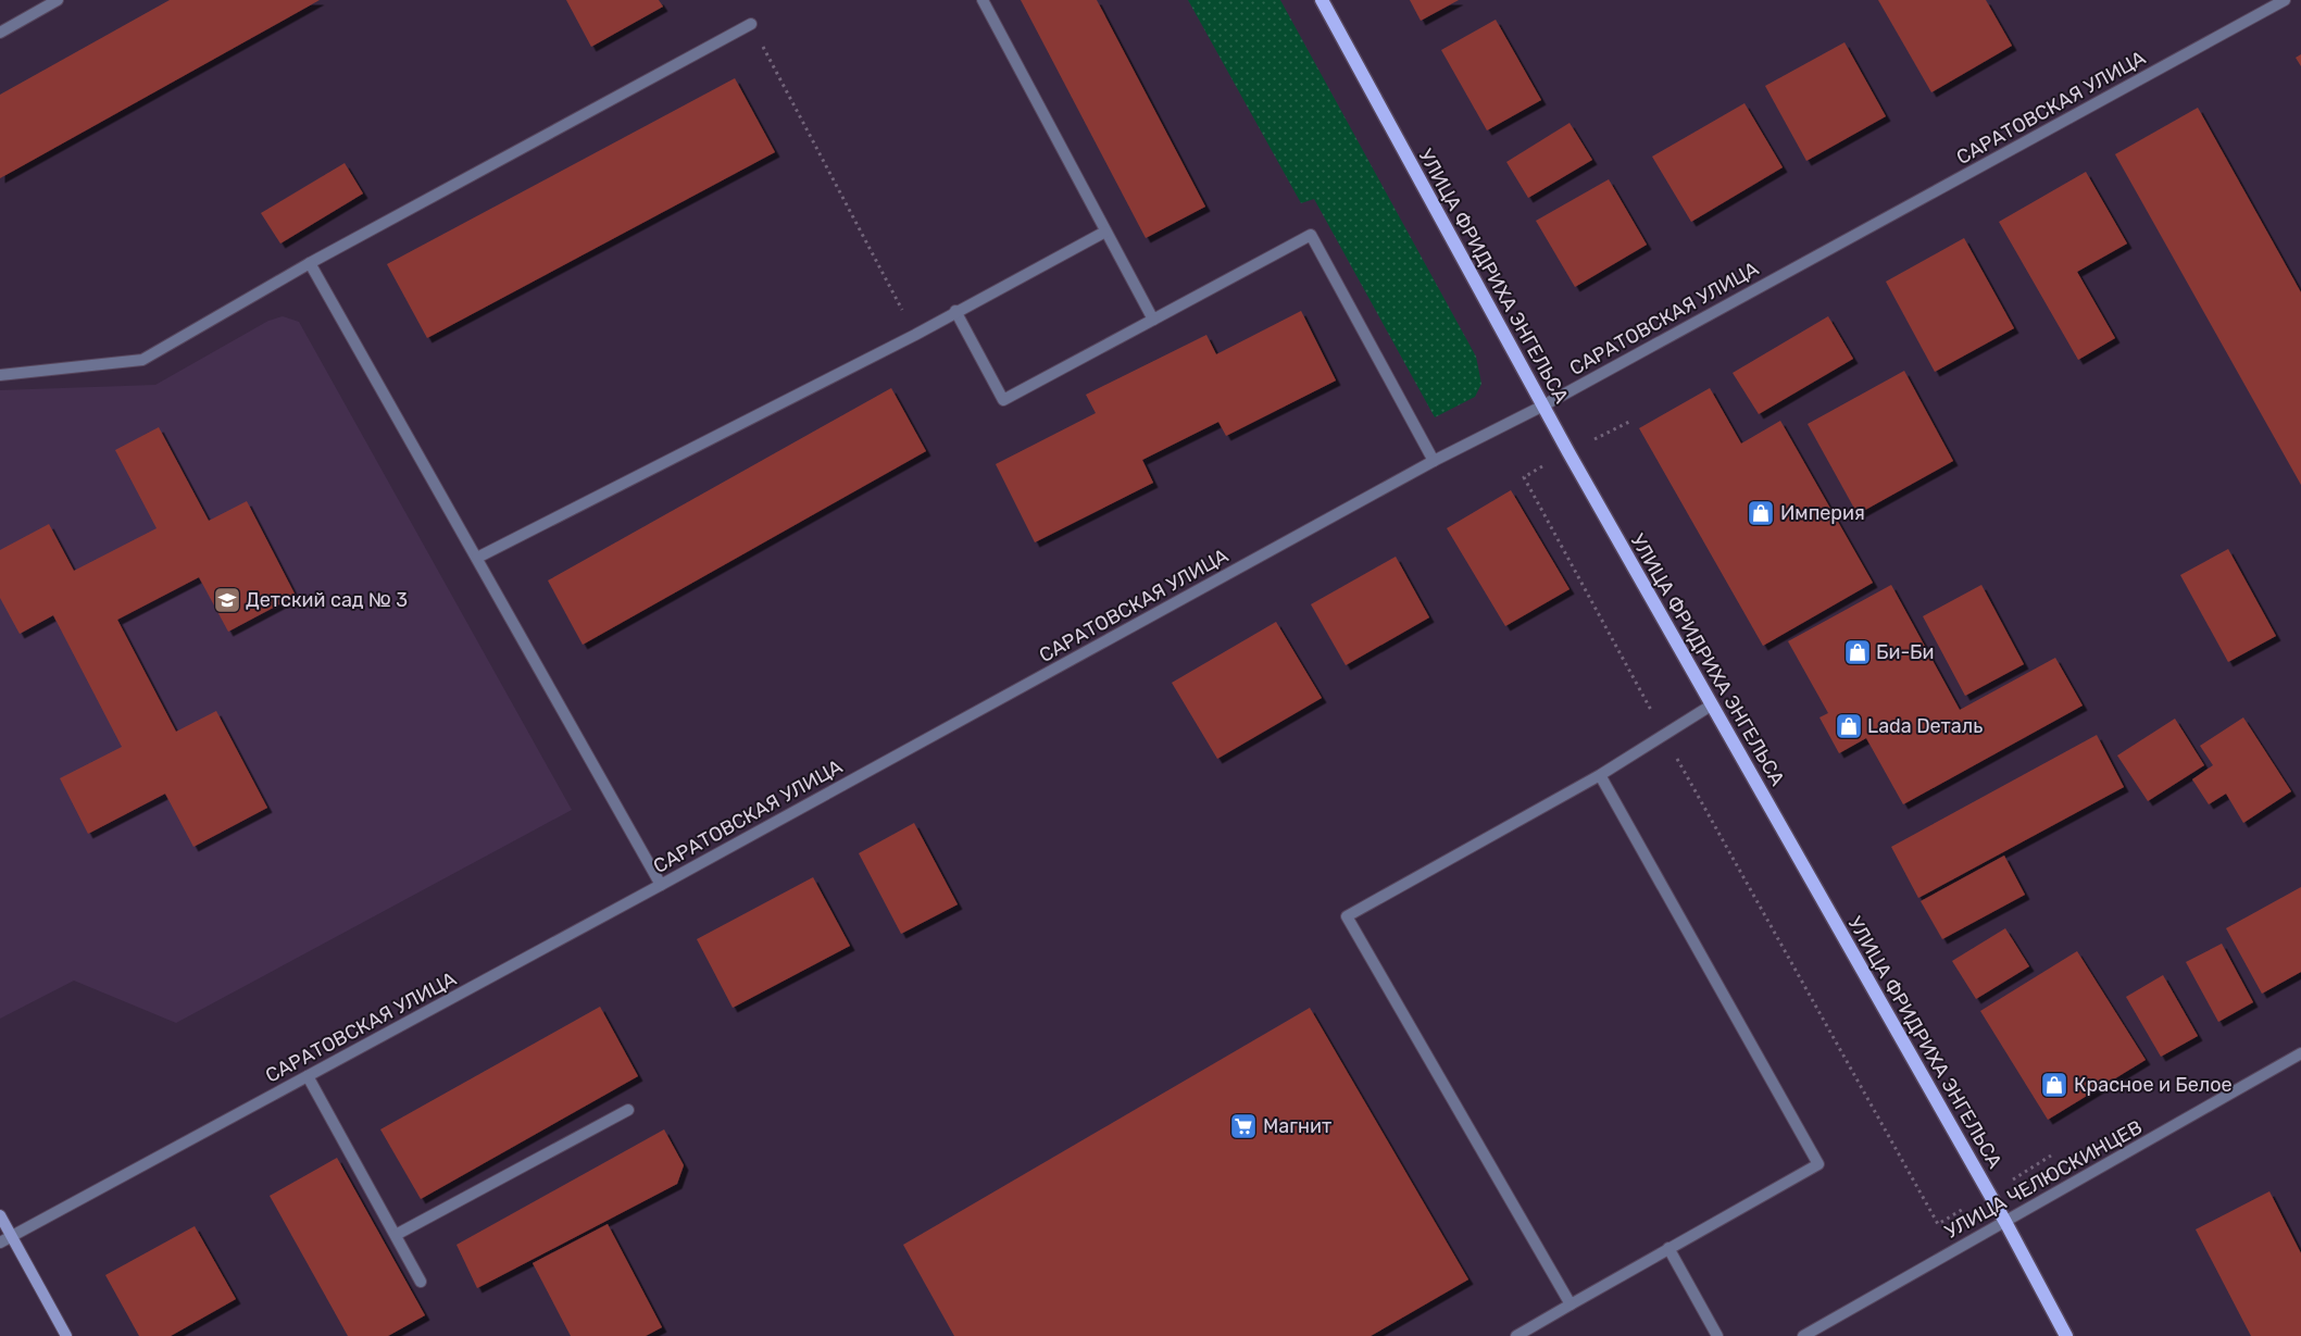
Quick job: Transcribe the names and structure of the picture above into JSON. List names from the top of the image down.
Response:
{
  "streets": {
    "main road": ["УЛИЦА ФРИДРИХА ЭНГЕЛЬСА"],
    "street": ["САРАТОВСКАЯ УЛИЦА", "УЛИЦА ЧЕЛЮСКИНЦЕВ"]
  },
  "crossings": [
    ["САРАТОВСКАЯ УЛИЦА", "УЛИЦА ФРИДРИХА ЭНГЕЛЬСА"],
    ["УЛИЦА ФРИДРИХА ЭНГЕЛЬСА", "УЛИЦА ЧЕЛЮСКИНЦЕВ"]
  ],
  "places": {
    "shop": [
      "Империя",
      "Би-Би",
      "Lada Dеталь",
      "Красное и Белое"
    ],
    "school or university": ["Детский сад № 3"],
    "supermarket": ["Магнит"]
  }
}
